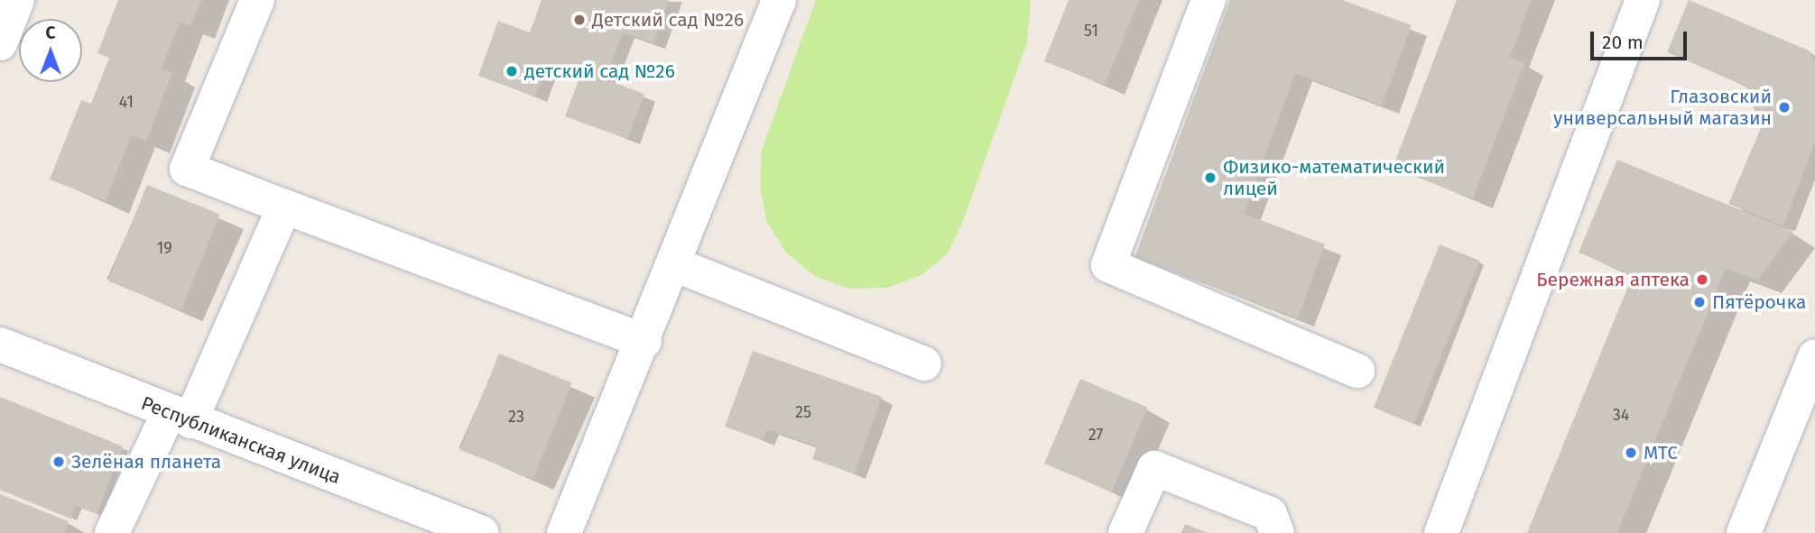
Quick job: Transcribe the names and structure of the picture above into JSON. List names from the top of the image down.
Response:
{
  "streets": {
    "street": ["Республиканская улица"]
  },
  "places": [
    "Детский сад №26",
    "детский сад №26",
    "Глазовский универсальный магазин",
    "Физико-математический лицей",
    "Бережная аптека",
    "Пятёрочка",
    "МТС",
    "Зелёная планета"
  ],
  "house_numbers": [
    "51",
    "41",
    "19",
    "25",
    "34",
    "23",
    "27"
  ],
  "scale_bar": "20 m",
  "north": "top"
}
